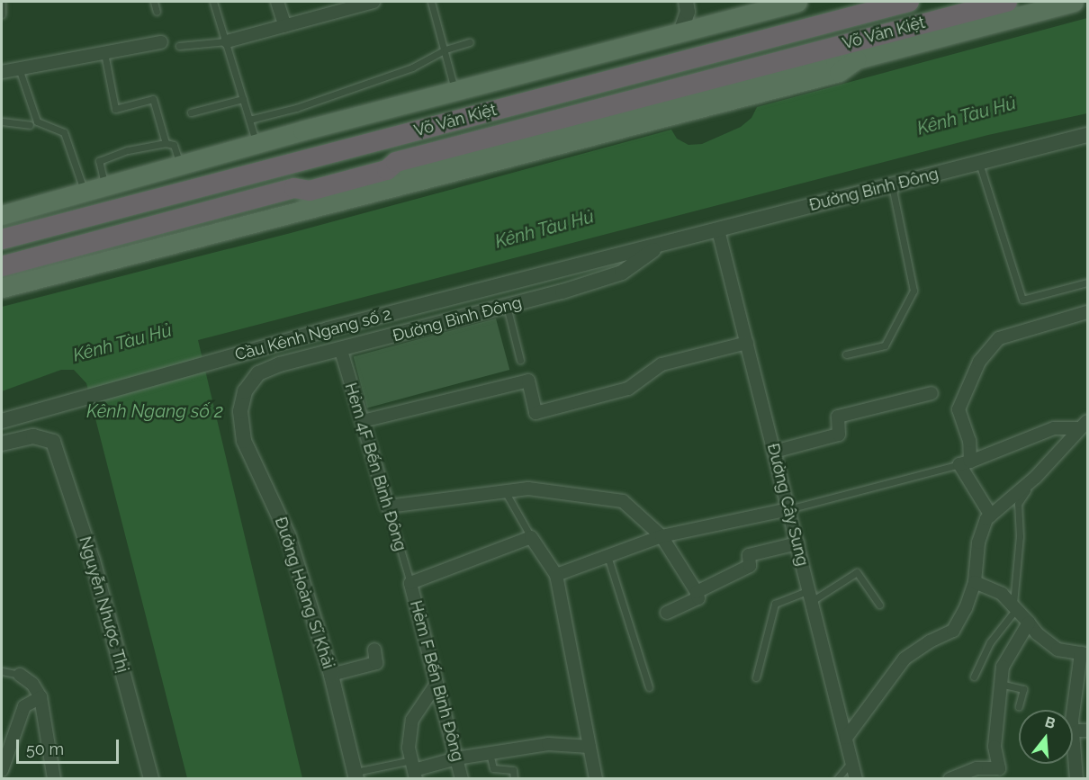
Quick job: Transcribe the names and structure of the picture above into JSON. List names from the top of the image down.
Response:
{
  "streets": {
    "highway": ["Võ Văn Kiệt"],
    "street": [
      "Đường Bình Đông",
      "Cầu Kênh Ngang số 2",
      "Hẻm 4F Bến Bình Đông",
      "Đường Cây Sung",
      "Đường Hoàng Sĩ Khải",
      "Nguyễn Nhược Thị",
      "Hẻm F Bến Bình Đông"
    ]
  },
  "crossings": [
    ["Đường Bình Đông", "Cầu Kênh Ngang số 2"],
    ["Đường Bình Đông", "Hẻm 4F Bến Bình Đông"],
    ["Đường Bình Đông", "Đường Cây Sung"],
    ["Đường Bình Đông", "Đường Hoàng Sĩ Khải"],
    ["Hẻm 4F Bến Bình Đông", "Hẻm F Bến Bình Đông"]
  ],
  "water": ["Kênh Tàu Hủ", "Kênh Ngang số 2"],
  "scale_bar": "50 m",
  "north": "top"
}
